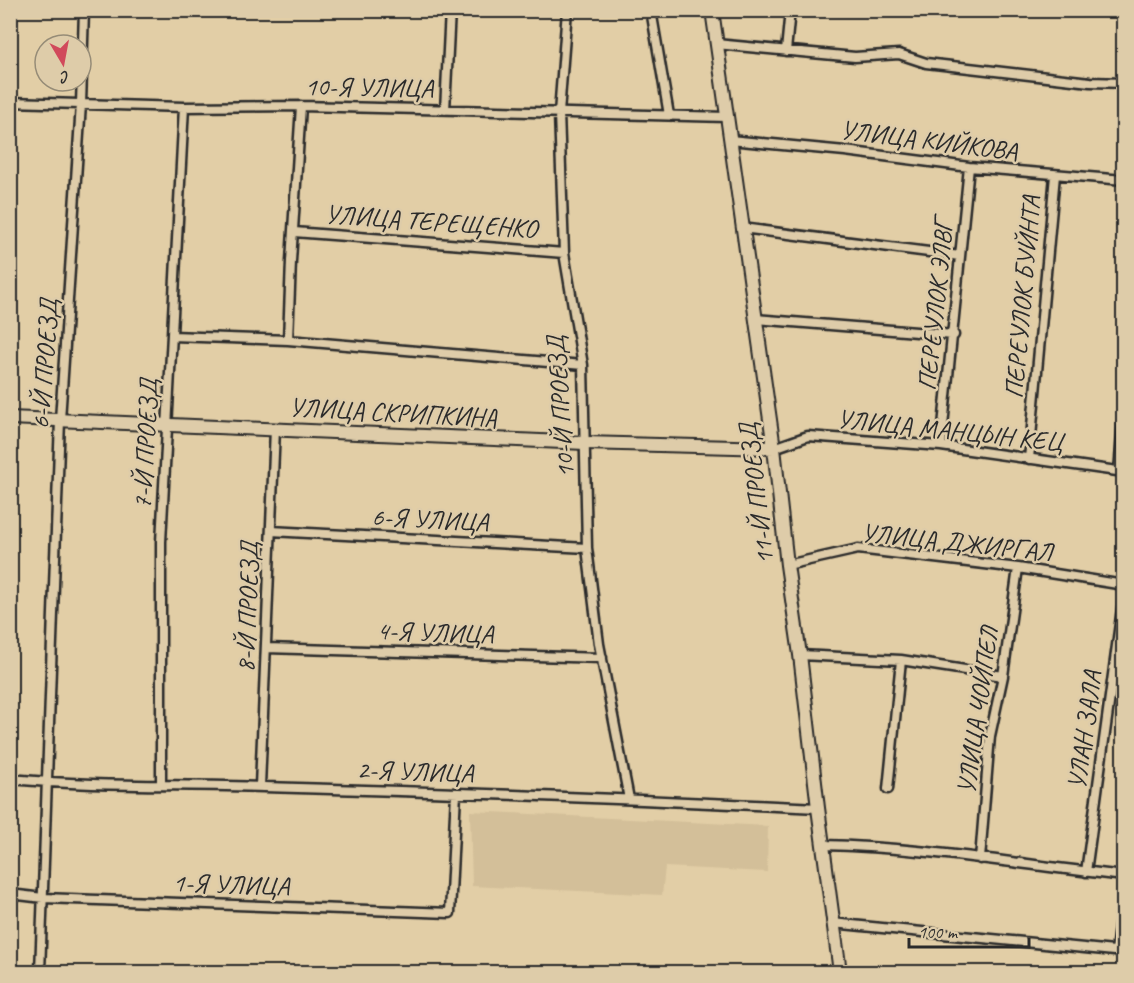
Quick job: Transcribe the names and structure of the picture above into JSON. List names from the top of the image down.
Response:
{
  "streets": {
    "street": [
      "10-Я УЛИЦА",
      "УЛИЦА КИЙКОВА",
      "УЛИЦА ТЕРЕЩЕНКО",
      "ПЕРЕУЛОК БУЙНТА",
      "ПЕРЕУЛОК ЭЛВГ",
      "6-Й ПРОЕЗД",
      "10-Й ПРОЕЗД",
      "УЛИЦА СКРИПКИНА",
      "УЛИЦА МАНЦЫН КЕЦ",
      "7-Й ПРОЕЗД",
      "11-Й ПРОЕЗД",
      "6-Я УЛИЦА",
      "УЛИЦА ДЖИРГАЛ",
      "8-Й ПРОЕЗД",
      "4-Я УЛИЦА",
      "УЛИЦА ЧОЙПЕЛ",
      "УЛАН ЗАЛА",
      "2-Я УЛИЦА",
      "1-Я УЛИЦА"
    ]
  },
  "crossings": [
    ["10-Я УЛИЦА", "6-Й ПРОЕЗД"],
    ["10-Я УЛИЦА", "10-Й ПРОЕЗД"],
    ["10-Я УЛИЦА", "7-Й ПРОЕЗД"],
    ["10-Я УЛИЦА", "11-Й ПРОЕЗД"],
    ["УЛИЦА КИЙКОВА", "ПЕРЕУЛОК БУЙНТА"],
    ["УЛИЦА КИЙКОВА", "ПЕРЕУЛОК ЭЛВГ"],
    ["УЛИЦА КИЙКОВА", "11-Й ПРОЕЗД"],
    ["УЛИЦА ТЕРЕЩЕНКО", "10-Й ПРОЕЗД"],
    ["ПЕРЕУЛОК БУЙНТА", "УЛИЦА МАНЦЫН КЕЦ"],
    ["ПЕРЕУЛОК ЭЛВГ", "УЛИЦА МАНЦЫН КЕЦ"],
    ["6-Й ПРОЕЗД", "УЛИЦА СКРИПКИНА"],
    ["6-Й ПРОЕЗД", "2-Я УЛИЦА"],
    ["6-Й ПРОЕЗД", "1-Я УЛИЦА"],
    ["10-Й ПРОЕЗД", "УЛИЦА СКРИПКИНА"],
    ["10-Й ПРОЕЗД", "6-Я УЛИЦА"],
    ["10-Й ПРОЕЗД", "4-Я УЛИЦА"],
    ["10-Й ПРОЕЗД", "2-Я УЛИЦА"],
    ["УЛИЦА СКРИПКИНА", "УЛИЦА МАНЦЫН КЕЦ"],
    ["УЛИЦА СКРИПКИНА", "7-Й ПРОЕЗД"],
    ["УЛИЦА СКРИПКИНА", "11-Й ПРОЕЗД"],
    ["УЛИЦА СКРИПКИНА", "8-Й ПРОЕЗД"],
    ["УЛИЦА МАНЦЫН КЕЦ", "11-Й ПРОЕЗД"],
    ["7-Й ПРОЕЗД", "2-Я УЛИЦА"],
    ["11-Й ПРОЕЗД", "УЛИЦА ДЖИРГАЛ"],
    ["11-Й ПРОЕЗД", "2-Я УЛИЦА"],
    ["6-Я УЛИЦА", "8-Й ПРОЕЗД"],
    ["УЛИЦА ДЖИРГАЛ", "УЛИЦА ЧОЙПЕЛ"],
    ["8-Й ПРОЕЗД", "4-Я УЛИЦА"],
    ["8-Й ПРОЕЗД", "2-Я УЛИЦА"],
    ["2-Я УЛИЦА", "1-Я УЛИЦА"]
  ],
  "scale_bar": "100 m",
  "north": "bottom"
}
